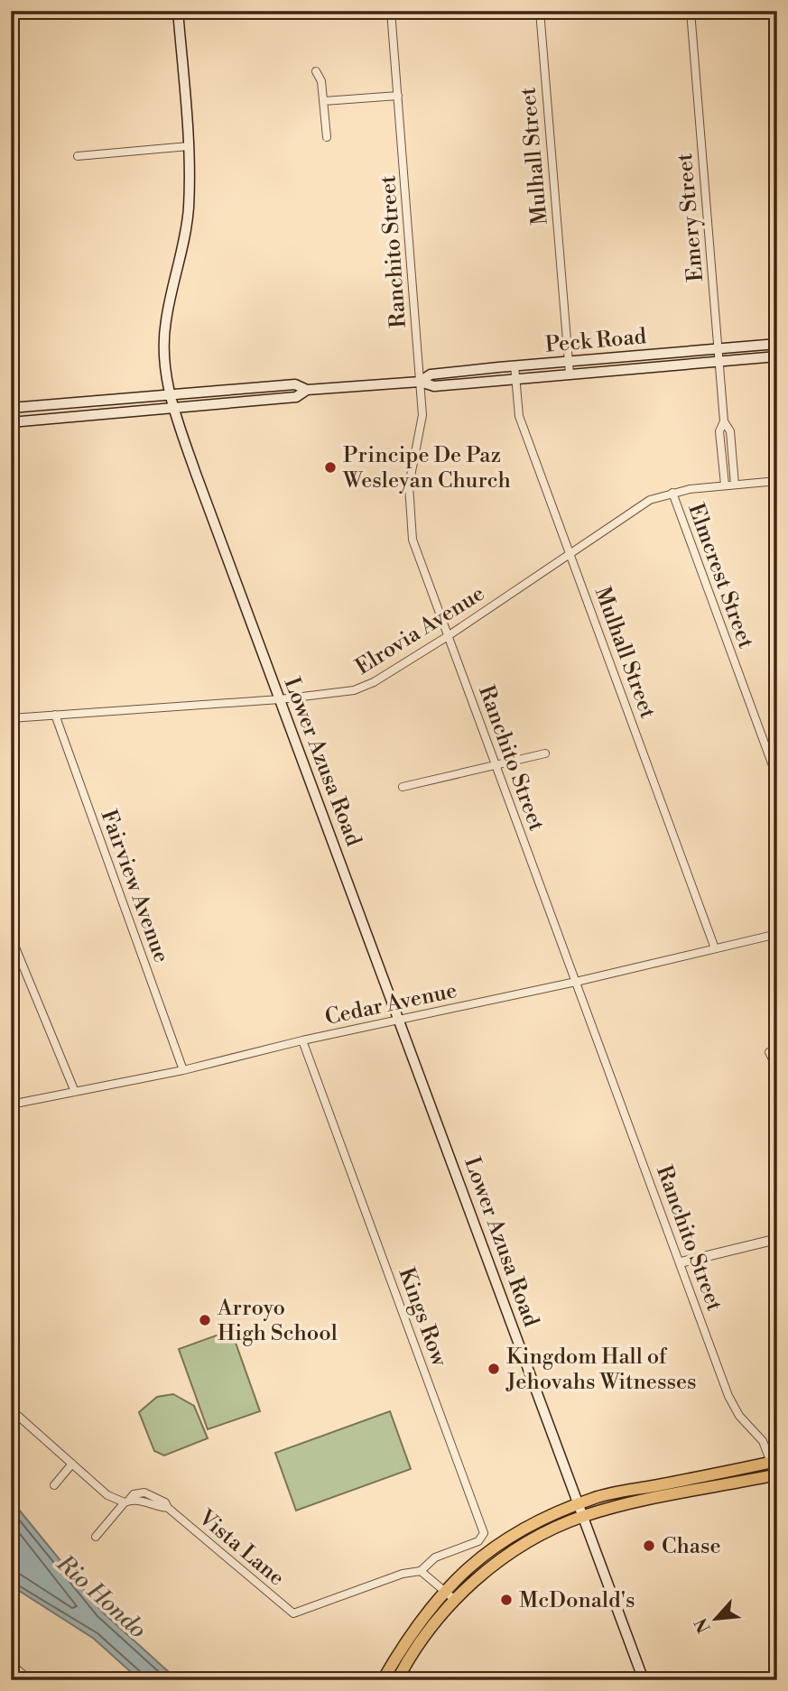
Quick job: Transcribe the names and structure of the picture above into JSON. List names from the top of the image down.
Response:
{
  "streets": {
    "main road": ["Peck Road", "Lower Azusa Road"],
    "street": [
      "Mulhall Street",
      "Emery Street",
      "Ranchito Street",
      "Elmcrest Street",
      "Elrovia Avenue",
      "Fairview Avenue",
      "Cedar Avenue",
      "Kings Row",
      "Vista Lane"
    ]
  },
  "crossings": [
    ["Mulhall Street", "Peck Road"],
    ["Mulhall Street", "Elrovia Avenue"],
    ["Mulhall Street", "Cedar Avenue"],
    ["Emery Street", "Peck Road"],
    ["Emery Street", "Elrovia Avenue"],
    ["Ranchito Street", "Peck Road"],
    ["Ranchito Street", "Elrovia Avenue"],
    ["Ranchito Street", "Cedar Avenue"],
    ["Peck Road", "Lower Azusa Road"],
    ["Elmcrest Street", "Elrovia Avenue"],
    ["Elrovia Avenue", "Lower Azusa Road"],
    ["Elrovia Avenue", "Fairview Avenue"],
    ["Lower Azusa Road", "Cedar Avenue"],
    ["Fairview Avenue", "Cedar Avenue"],
    ["Cedar Avenue", "Kings Row"],
    ["Kings Row", "Vista Lane"]
  ],
  "water": ["Rio Hondo"],
  "places": [
    "Principe De Paz Wesleyan Church",
    "Arroyo High School",
    "Kingdom Hall of Jehovahs Witnesses",
    "Chase",
    "McDonald's"
  ],
  "north": "bottom left"
}
